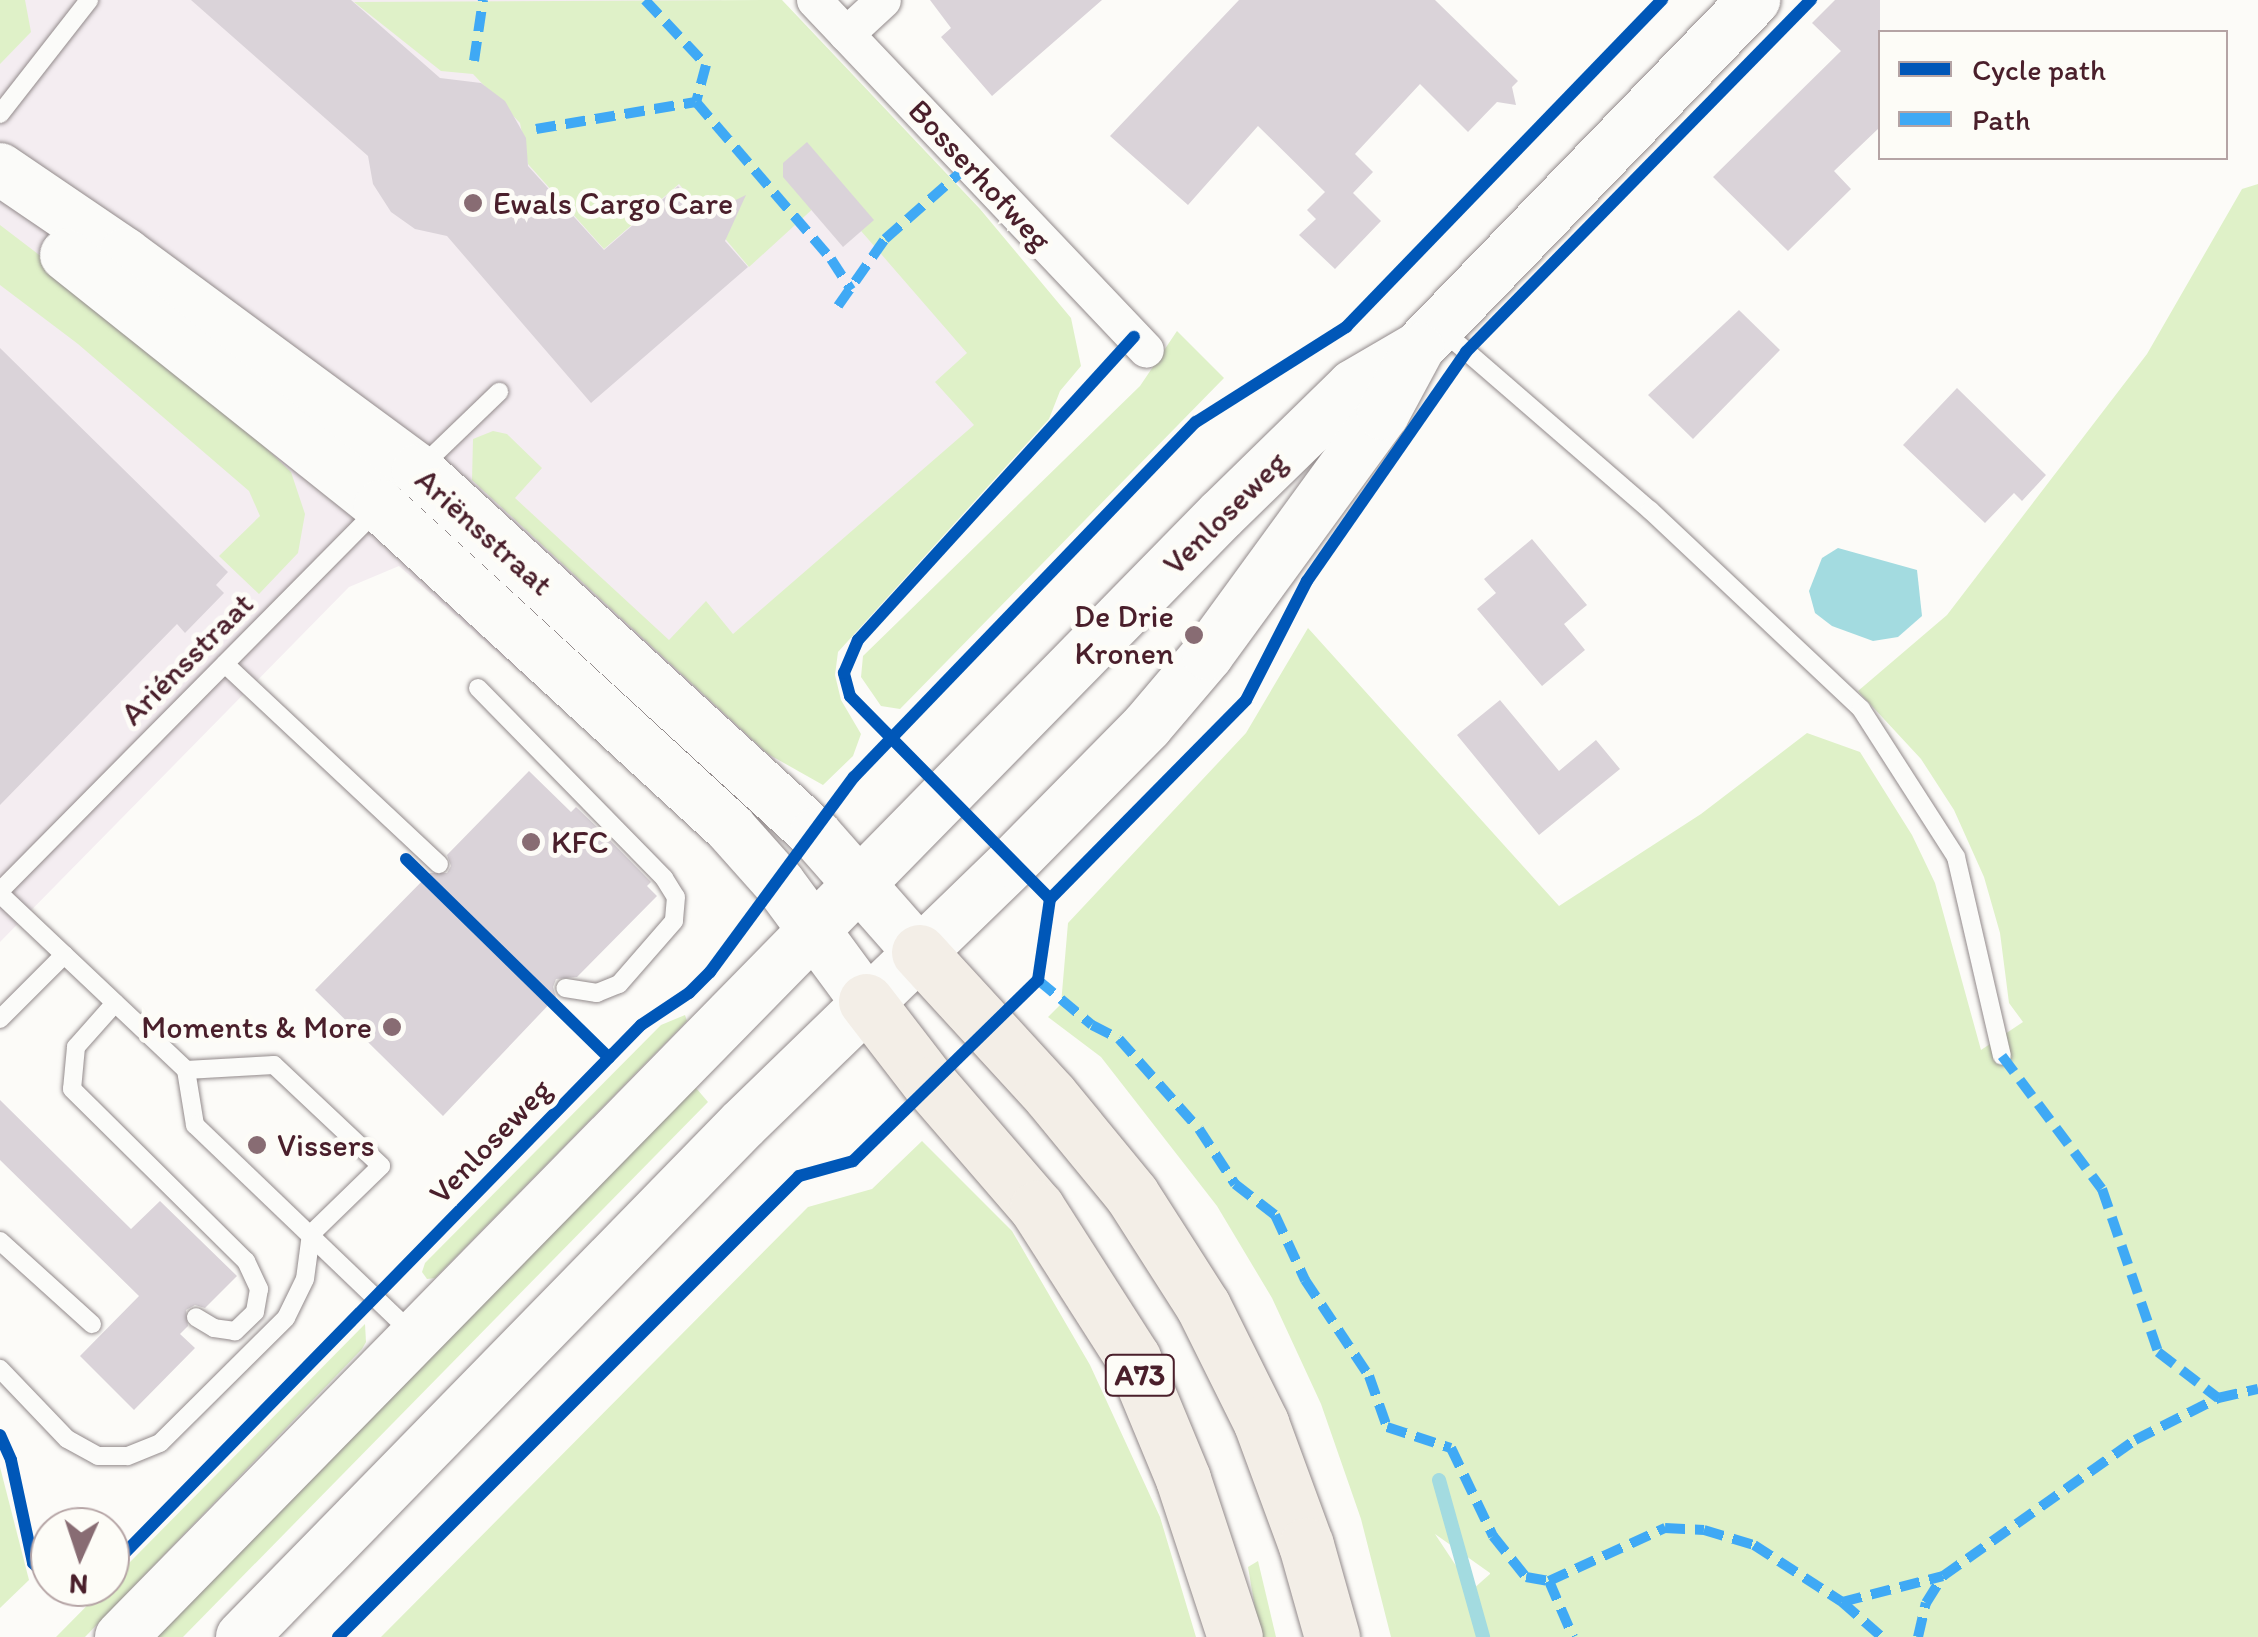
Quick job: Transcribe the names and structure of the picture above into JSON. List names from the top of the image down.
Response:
{
  "streets": {
    "highway": ["A73"],
    "main road": ["Venloseweg", "Ariënsstraat"],
    "street": ["Bosserhofweg"],
    "lane": ["Ariénsstraat"]
  },
  "crossings": [
    ["Venloseweg", "Ariënsstraat"],
    ["Venloseweg", "A73"],
    ["Ariënsstraat", "Ariénsstraat"],
    ["Ariënsstraat", "A73"]
  ],
  "places": [
    "Ewals Cargo Care",
    "De Drie Kronen",
    "KFC",
    "Moments & More",
    "Vissers"
  ],
  "legend": ["Cycle path", "Path"],
  "north": "bottom"
}
